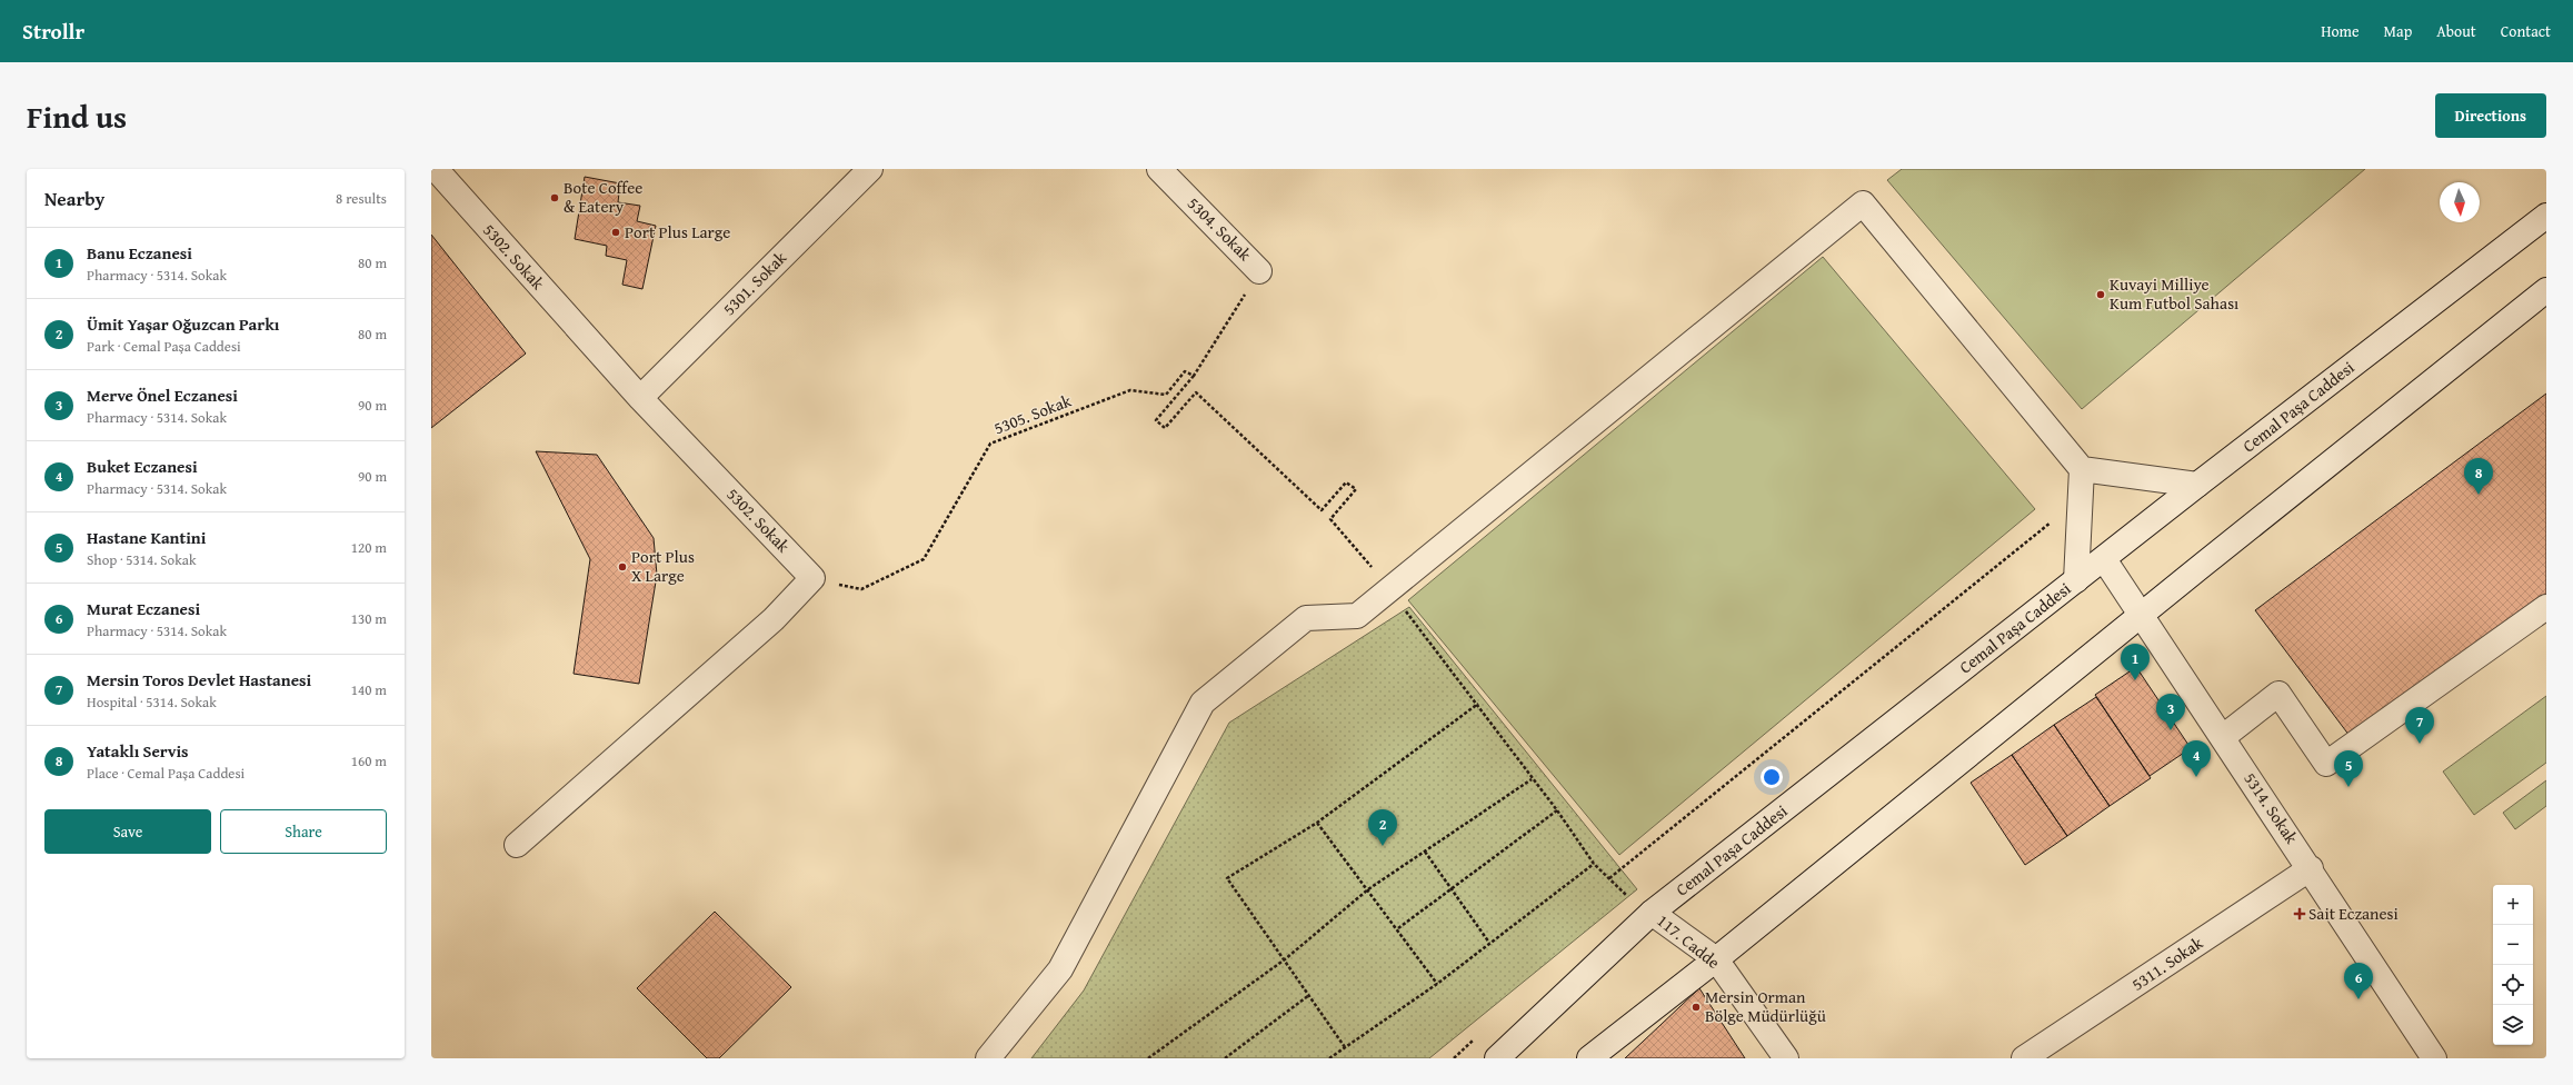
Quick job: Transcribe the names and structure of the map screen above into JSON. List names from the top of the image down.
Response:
{
  "streets": {
    "street": [
      "5304. Sokak",
      "5302. Sokak",
      "5301. Sokak",
      "Cemal Paşa Caddesi",
      "5314. Sokak",
      "117. Cadde",
      "5311. Sokak"
    ],
    "path": ["5305. Sokak"]
  },
  "crossings": [
    ["5302. Sokak", "5301. Sokak"],
    ["5302. Sokak", "5305. Sokak"],
    ["Cemal Paşa Caddesi", "5314. Sokak"],
    ["Cemal Paşa Caddesi", "117. Cadde"],
    ["5314. Sokak", "5311. Sokak"]
  ],
  "places": {
    "other": [
      "Bote Coffee & Eatery",
      "Port Plus Large",
      "Kuvayi Milliye Kum Futbol Sahası",
      "Port Plus X Large",
      "Mersin Orman Bölge Müdürlüğü"
    ],
    "health": ["Sait Eczanesi"]
  },
  "north": "bottom",
  "page": {
    "header": "Strollr",
    "nav": [
      "Home",
      "Map",
      "About",
      "Contact"
    ],
    "title": "Find us",
    "buttons": [
      "Directions",
      ["Save", "Share"]
    ],
    "heading": ["Nearby", "8 results"],
    "list": [
      {
        "mark": "1",
        "name": "Banu Eczanesi",
        "note": "Pharmacy · 5314. Sokak",
        "value": "80 m"
      },
      {
        "mark": "2",
        "name": "Ümit Yaşar Oğuzcan Parkı",
        "note": "Park · Cemal Paşa Caddesi",
        "value": "80 m"
      },
      {
        "mark": "3",
        "name": "Merve Önel Eczanesi",
        "note": "Pharmacy · 5314. Sokak",
        "value": "90 m"
      },
      {
        "mark": "4",
        "name": "Buket Eczanesi",
        "note": "Pharmacy · 5314. Sokak",
        "value": "90 m"
      },
      {
        "mark": "5",
        "name": "Hastane Kantini",
        "note": "Shop · 5314. Sokak",
        "value": "120 m"
      },
      {
        "mark": "6",
        "name": "Murat Eczanesi",
        "note": "Pharmacy · 5314. Sokak",
        "value": "130 m"
      },
      {
        "mark": "7",
        "name": "Mersin Toros Devlet Hastanesi",
        "note": "Hospital · 5314. Sokak",
        "value": "140 m"
      },
      {
        "mark": "8",
        "name": "Yataklı Servis",
        "note": "Place · Cemal Paşa Caddesi",
        "value": "160 m"
      }
    ],
    "pins": [
      "8",
      "1",
      "3",
      "7",
      "4",
      "5",
      "2",
      "6"
    ],
    "map_buttons": ["+", "−"]
  }
}
